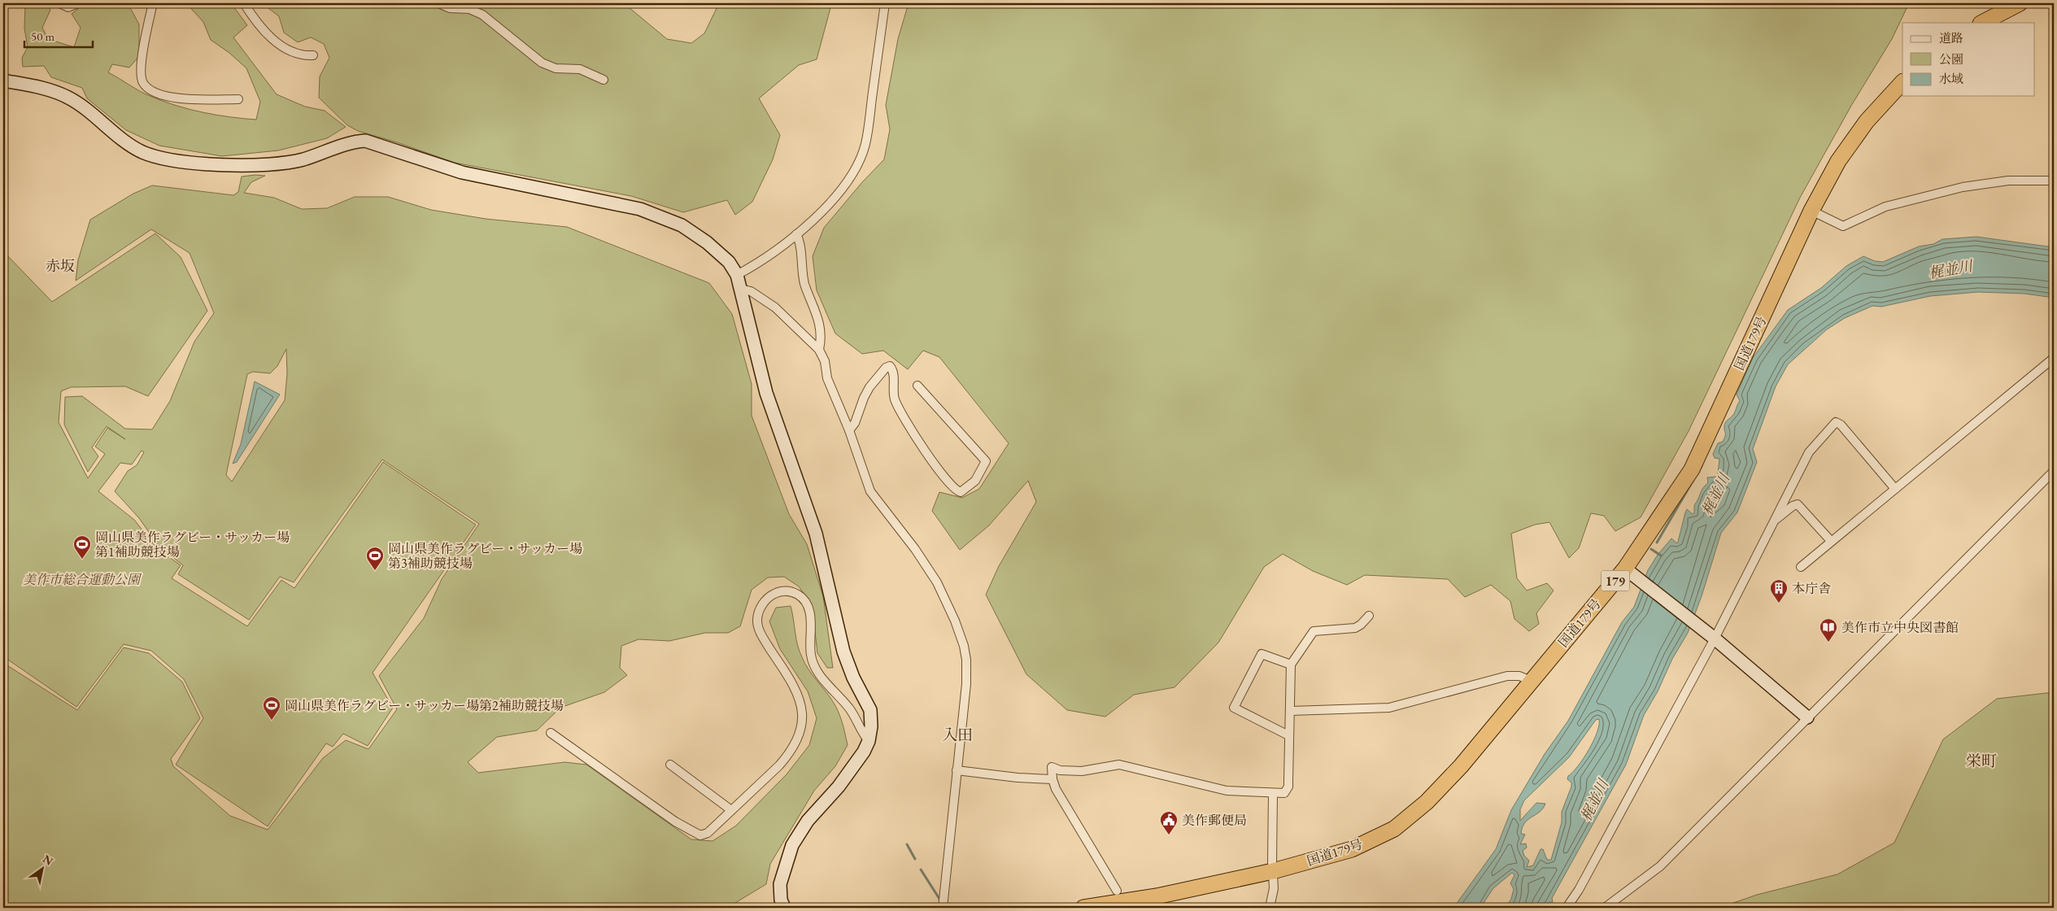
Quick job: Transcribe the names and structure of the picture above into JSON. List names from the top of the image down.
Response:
{
  "streets": {
    "highway": ["国道179号", "179"]
  },
  "districts": ["赤坂", "入田", "栄町"],
  "water": ["梶並川"],
  "parks": ["美作市総合運動公園"],
  "places": {
    "sports": ["岡山県美作ラグビー・サッカー場 第1補助競技場", "岡山県美作ラグビー・サッカー場 第3補助競技場", "岡山県美作ラグビー・サッカー場第2補助競技場"],
    "building": ["本庁舎"],
    "library": ["美作市立中央図書館"],
    "public building": ["美作郵便局"]
  },
  "legend": ["道路", "公園", "水域"],
  "scale_bar": "50 m",
  "north": "top right"
}
